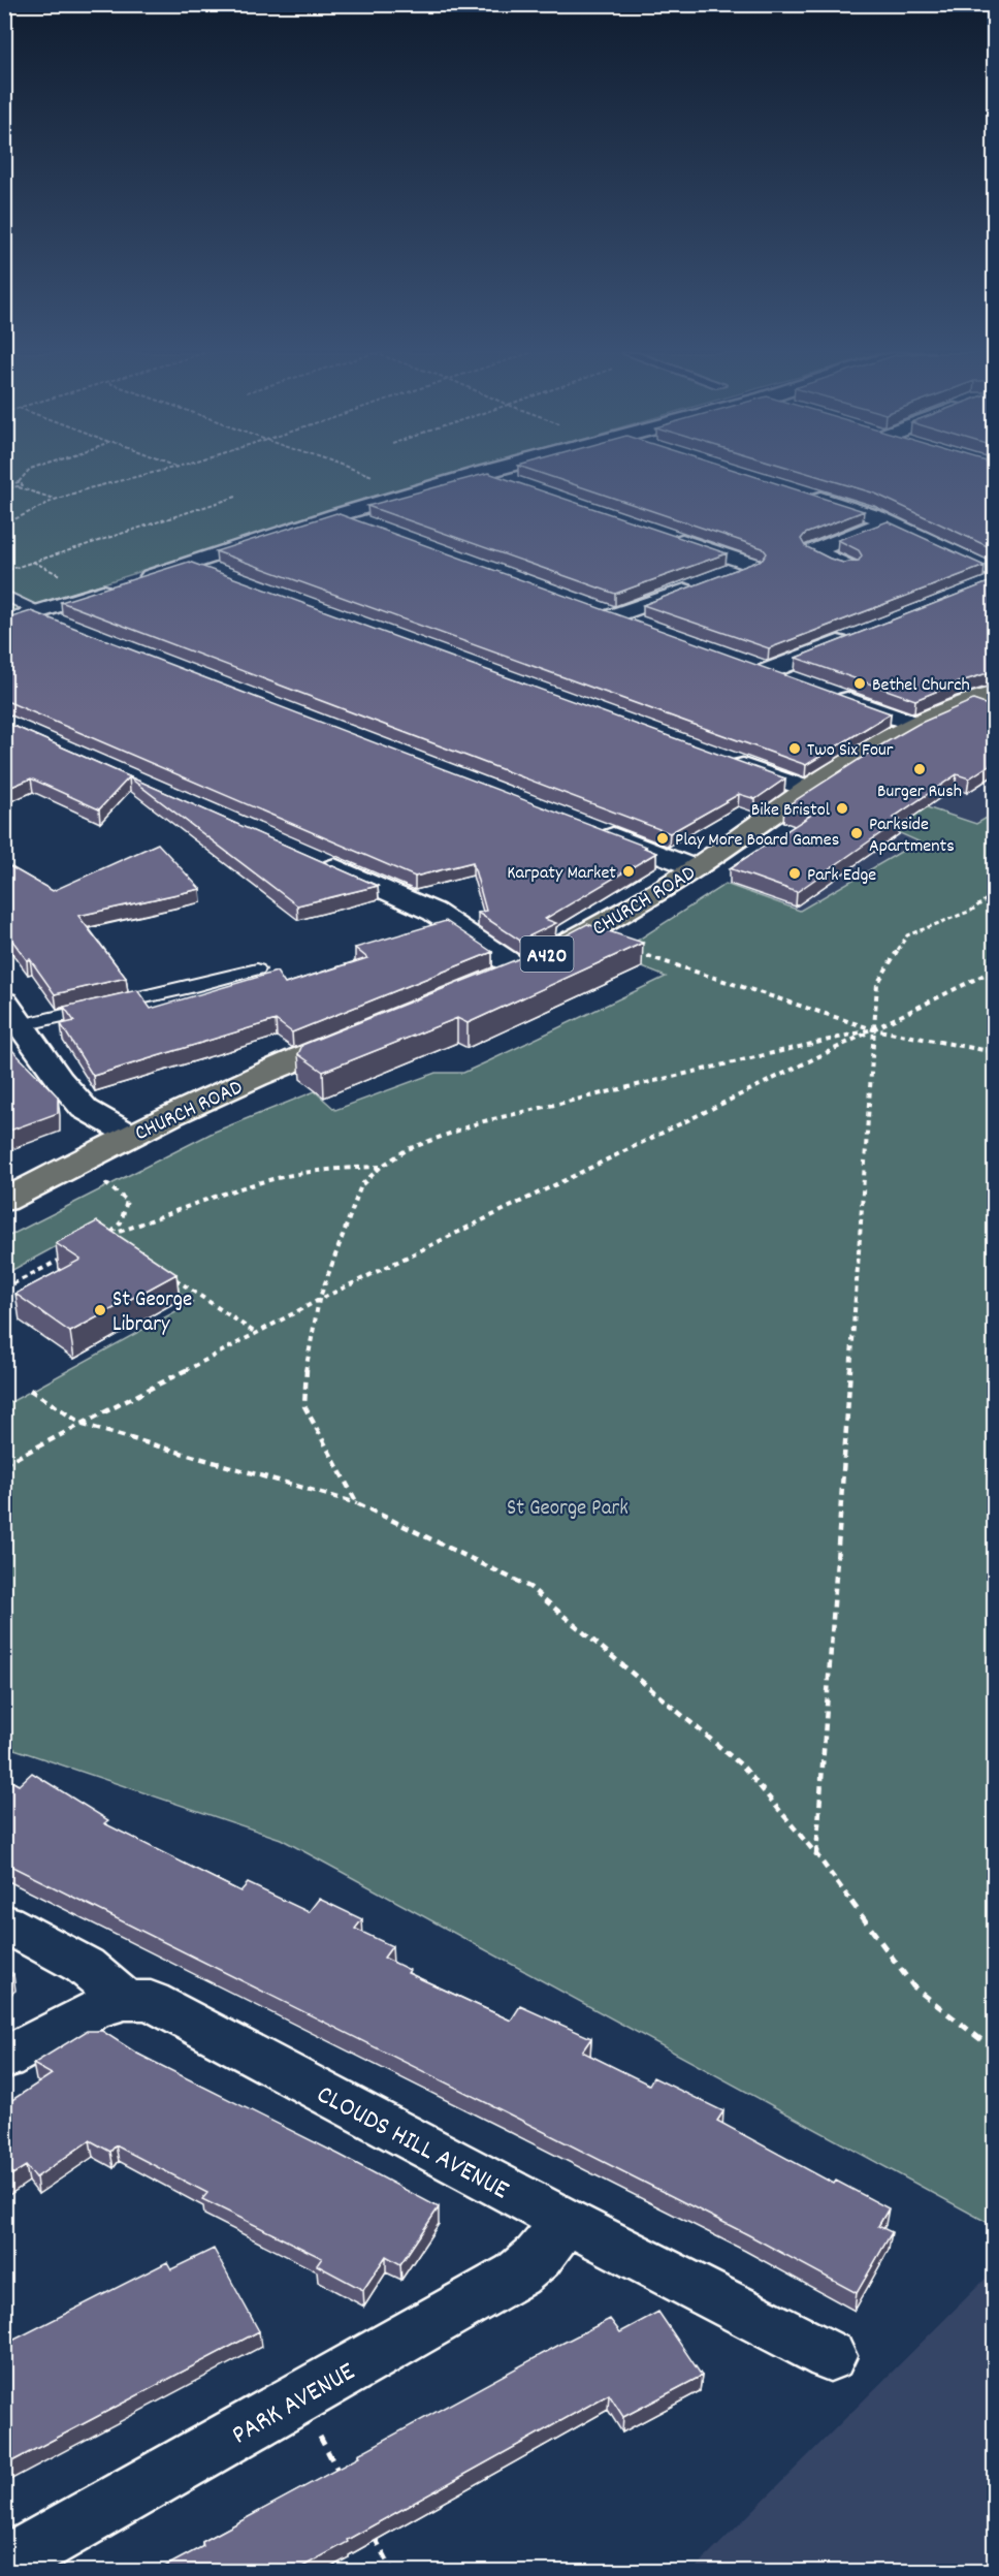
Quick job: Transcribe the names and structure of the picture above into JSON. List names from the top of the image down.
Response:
{
  "streets": {
    "main road": ["CHURCH ROAD", "A420"],
    "street": ["CLOUDS HILL AVENUE", "PARK AVENUE"]
  },
  "crossings": [
    ["CLOUDS HILL AVENUE", "PARK AVENUE"]
  ],
  "parks": ["St George Park"],
  "places": [
    "Bethel Church",
    "Two Six Four",
    "Burger Rush",
    "Bike Bristol",
    "Parkside Apartments",
    "Play More Board Games",
    "Karpaty Market",
    "Park Edge",
    "St George Library"
  ]
}
